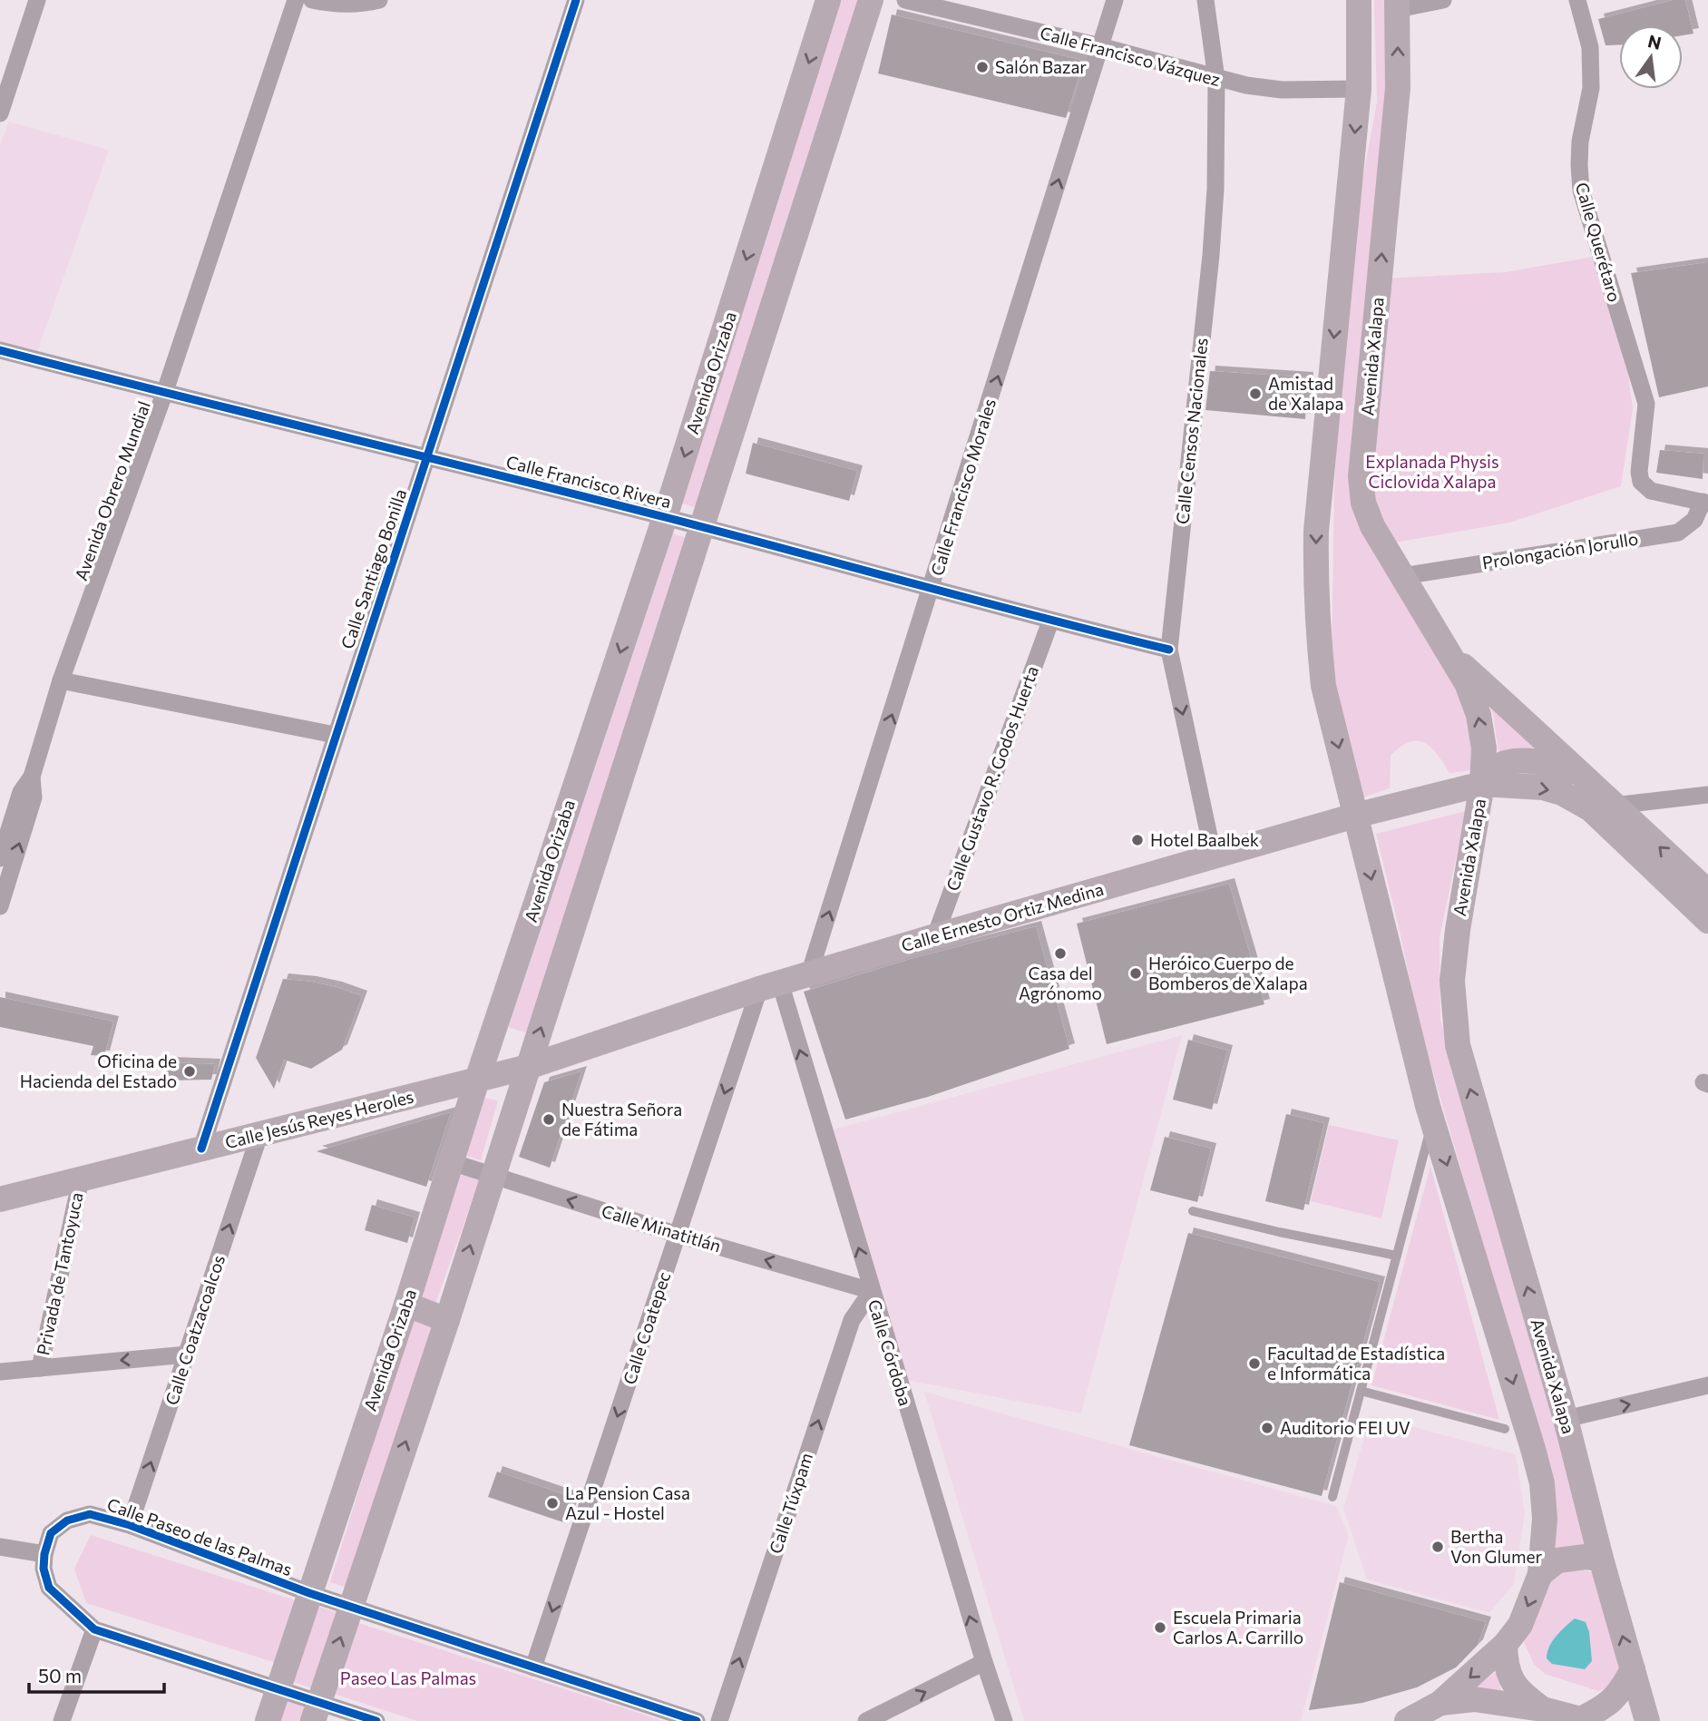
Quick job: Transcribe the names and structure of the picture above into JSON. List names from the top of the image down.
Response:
{
  "streets": {
    "main road": [
      "Avenida Xalapa",
      "Avenida Orizaba",
      "Calle Ernesto Ortiz Medina",
      "Calle Jesús Reyes Heroles"
    ],
    "street": [
      "Calle Francisco Vázquez",
      "Calle Querétaro",
      "Calle Censos Nacionales",
      "Calle Francisco Rivera",
      "Calle Francisco Morales",
      "Avenida Obrero Mundial",
      "Prolongación Jorullo",
      "Calle Santiago Bonilla",
      "Calle Gustavo R. Godos Huerta",
      "Calle Minatitlán",
      "Privada de Tantoyuca",
      "Calle Coatepec",
      "Calle Coatzacoalcos",
      "Calle Córdoba",
      "Calle Túxpam",
      "Calle Paseo de las Palmas"
    ]
  },
  "crossings": [
    ["Calle Francisco Vázquez", "Calle Censos Nacionales"],
    ["Calle Francisco Vázquez", "Calle Francisco Morales"],
    ["Calle Querétaro", "Prolongación Jorullo"],
    ["Avenida Xalapa", "Prolongación Jorullo"],
    ["Avenida Xalapa", "Calle Ernesto Ortiz Medina"],
    ["Avenida Orizaba", "Calle Francisco Rivera"],
    ["Avenida Orizaba", "Calle Jesús Reyes Heroles"],
    ["Avenida Orizaba", "Calle Minatitlán"],
    ["Avenida Orizaba", "Calle Paseo de las Palmas"],
    ["Calle Censos Nacionales", "Calle Francisco Rivera"],
    ["Calle Censos Nacionales", "Calle Ernesto Ortiz Medina"],
    ["Calle Francisco Rivera", "Calle Francisco Morales"],
    ["Calle Francisco Rivera", "Avenida Obrero Mundial"],
    ["Calle Francisco Rivera", "Calle Santiago Bonilla"],
    ["Calle Francisco Rivera", "Calle Gustavo R. Godos Huerta"],
    ["Calle Francisco Morales", "Calle Ernesto Ortiz Medina"],
    ["Calle Santiago Bonilla", "Calle Jesús Reyes Heroles"],
    ["Calle Gustavo R. Godos Huerta", "Calle Ernesto Ortiz Medina"],
    ["Calle Ernesto Ortiz Medina", "Calle Jesús Reyes Heroles"],
    ["Calle Ernesto Ortiz Medina", "Calle Coatepec"],
    ["Calle Ernesto Ortiz Medina", "Calle Córdoba"],
    ["Calle Jesús Reyes Heroles", "Privada de Tantoyuca"],
    ["Calle Jesús Reyes Heroles", "Calle Coatzacoalcos"],
    ["Calle Minatitlán", "Calle Coatepec"],
    ["Calle Minatitlán", "Calle Córdoba"],
    ["Calle Minatitlán", "Calle Túxpam"],
    ["Calle Coatepec", "Calle Córdoba"],
    ["Calle Coatepec", "Calle Paseo de las Palmas"],
    ["Calle Coatzacoalcos", "Calle Paseo de las Palmas"],
    ["Calle Córdoba", "Calle Túxpam"]
  ],
  "one_way": [
    "Calle Francisco Morales",
    "Calle Minatitlán",
    "Calle Coatepec",
    "Calle Coatzacoalcos",
    "Calle Córdoba",
    "Calle Túxpam"
  ],
  "parks": ["Explanada Physis Ciclovida Xalapa", "Paseo Las Palmas"],
  "places": [
    "Salón Bazar",
    "Amistad de Xalapa",
    "Hotel Baalbek",
    "Casa del Agrónomo",
    "Heróico Cuerpo de Bomberos de Xalapa",
    "Oficina de Hacienda del Estado",
    "Nuestra Señora de Fátima",
    "Facultad de Estadística e Informática",
    "Auditorio FEI UV",
    "La Pension Casa Azul - Hostel",
    "Bertha Von Glumer",
    "Escuela Primaria Carlos A. Carrillo"
  ],
  "scale_bar": "50 m",
  "north": "top"
}
